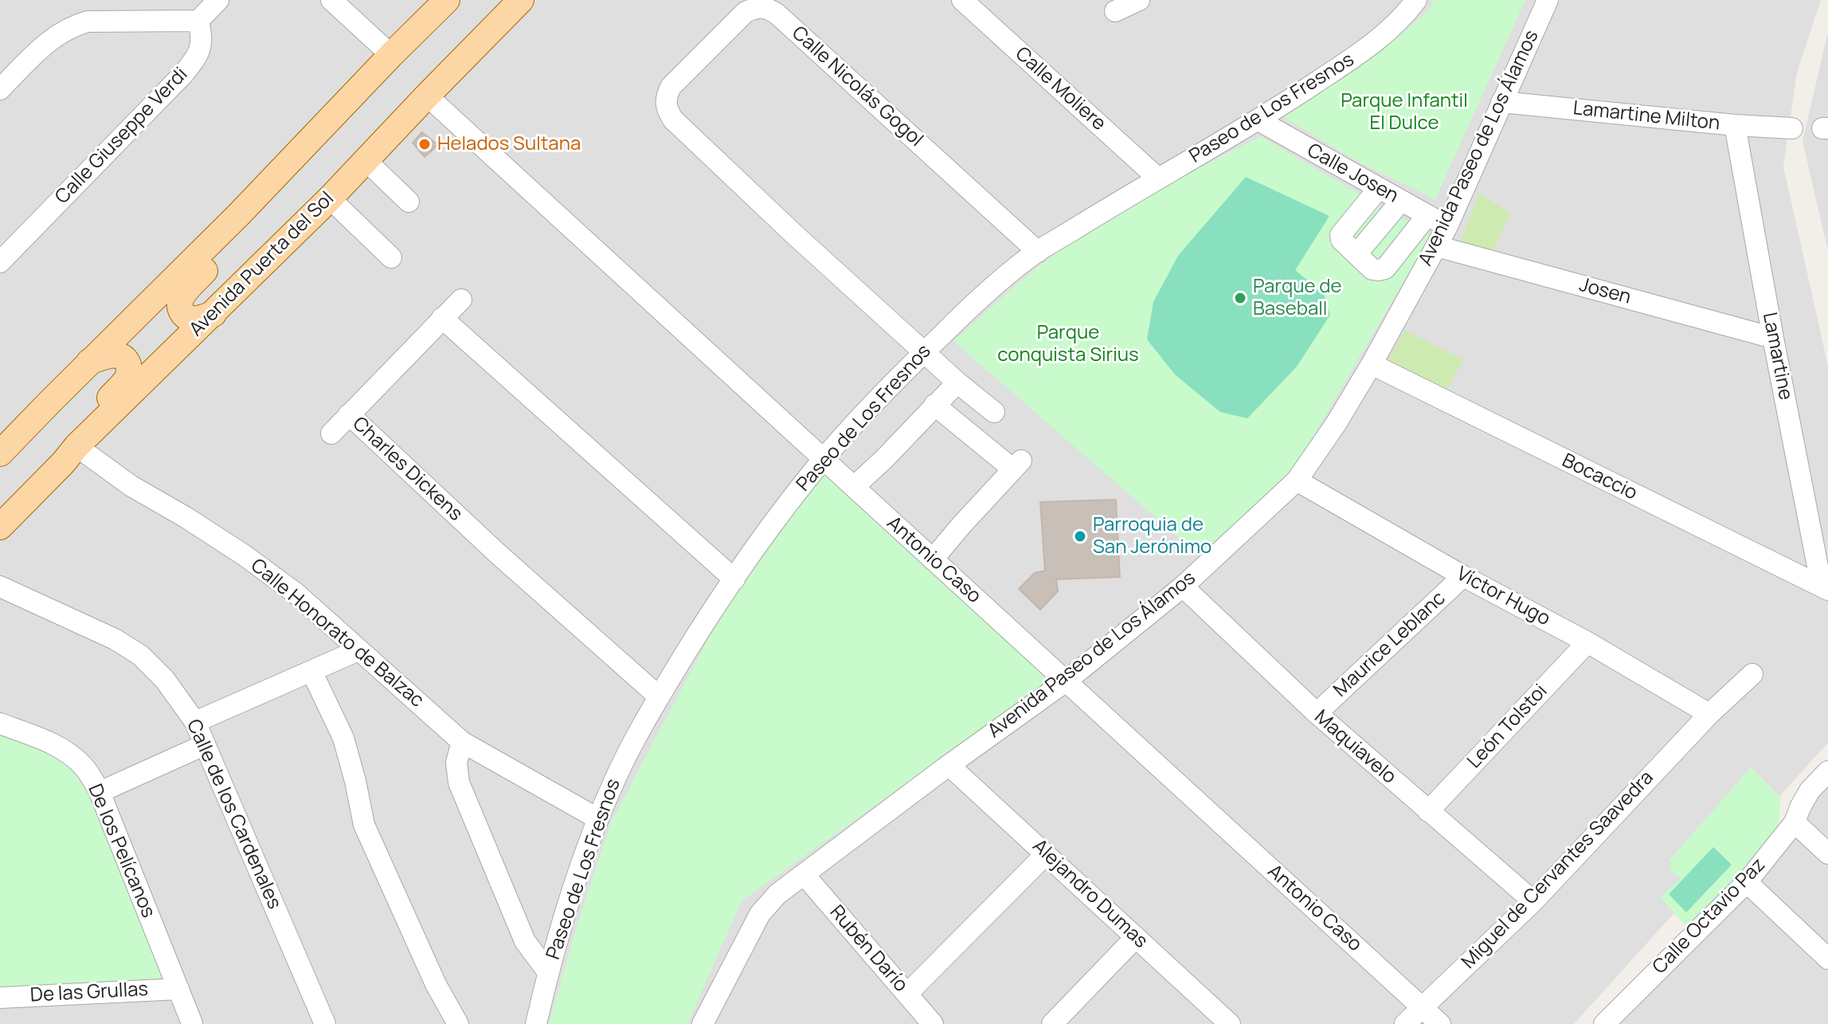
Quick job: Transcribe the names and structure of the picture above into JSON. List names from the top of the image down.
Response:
{
  "streets": {
    "main road": ["Avenida Puerta del Sol"],
    "street": [
      "Calle Nicolás Gogol",
      "Calle Moliere",
      "Paseo de Los Fresnos",
      "Lamartine Milton",
      "Calle Giuseppe Verdi",
      "Avenida Paseo de Los Álamos",
      "Calle Josen",
      "Josen",
      "Lamartine",
      "Charles Dickens",
      "Bocaccio",
      "Antonio Caso",
      "Víctor Hugo",
      "Calle Honorato de Balzac",
      "Maurice Leblanc",
      "León Tolstoi",
      "Maquiavelo",
      "Calle de los Cardenales",
      "De los Pelícanos",
      "Miguel de Cervantes Saavedra",
      "Alejandro Dumas",
      "Calle Octavio Paz",
      "Rubén Darío",
      "De las Grullas"
    ]
  },
  "crossings": [
    ["Calle Nicolás Gogol", "Paseo de Los Fresnos"],
    ["Calle Moliere", "Paseo de Los Fresnos"],
    ["Paseo de Los Fresnos", "Calle Josen"],
    ["Paseo de Los Fresnos", "Charles Dickens"],
    ["Paseo de Los Fresnos", "Antonio Caso"],
    ["Paseo de Los Fresnos", "Calle Honorato de Balzac"],
    ["Lamartine Milton", "Avenida Paseo de Los Álamos"],
    ["Lamartine Milton", "Lamartine"],
    ["Avenida Paseo de Los Álamos", "Calle Josen"],
    ["Avenida Paseo de Los Álamos", "Josen"],
    ["Avenida Paseo de Los Álamos", "Bocaccio"],
    ["Avenida Paseo de Los Álamos", "Antonio Caso"],
    ["Avenida Paseo de Los Álamos", "Víctor Hugo"],
    ["Avenida Paseo de Los Álamos", "Maquiavelo"],
    ["Avenida Paseo de Los Álamos", "Alejandro Dumas"],
    ["Avenida Paseo de Los Álamos", "Rubén Darío"],
    ["Avenida Puerta del Sol", "Antonio Caso"],
    ["Avenida Puerta del Sol", "Calle Honorato de Balzac"],
    ["Josen", "Lamartine"],
    ["Lamartine", "Bocaccio"],
    ["Antonio Caso", "Miguel de Cervantes Saavedra"],
    ["Víctor Hugo", "Maurice Leblanc"],
    ["Víctor Hugo", "León Tolstoi"],
    ["Víctor Hugo", "Miguel de Cervantes Saavedra"],
    ["Maurice Leblanc", "Maquiavelo"],
    ["León Tolstoi", "Maquiavelo"],
    ["Maquiavelo", "Miguel de Cervantes Saavedra"],
    ["De los Pelícanos", "De las Grullas"]
  ],
  "parks": ["Parque Infantil El Dulce", "Parque conquista Sirius"],
  "places": ["Helados Sultana", "Parque de Baseball", "Parroquia de San Jerónimo"]
}
